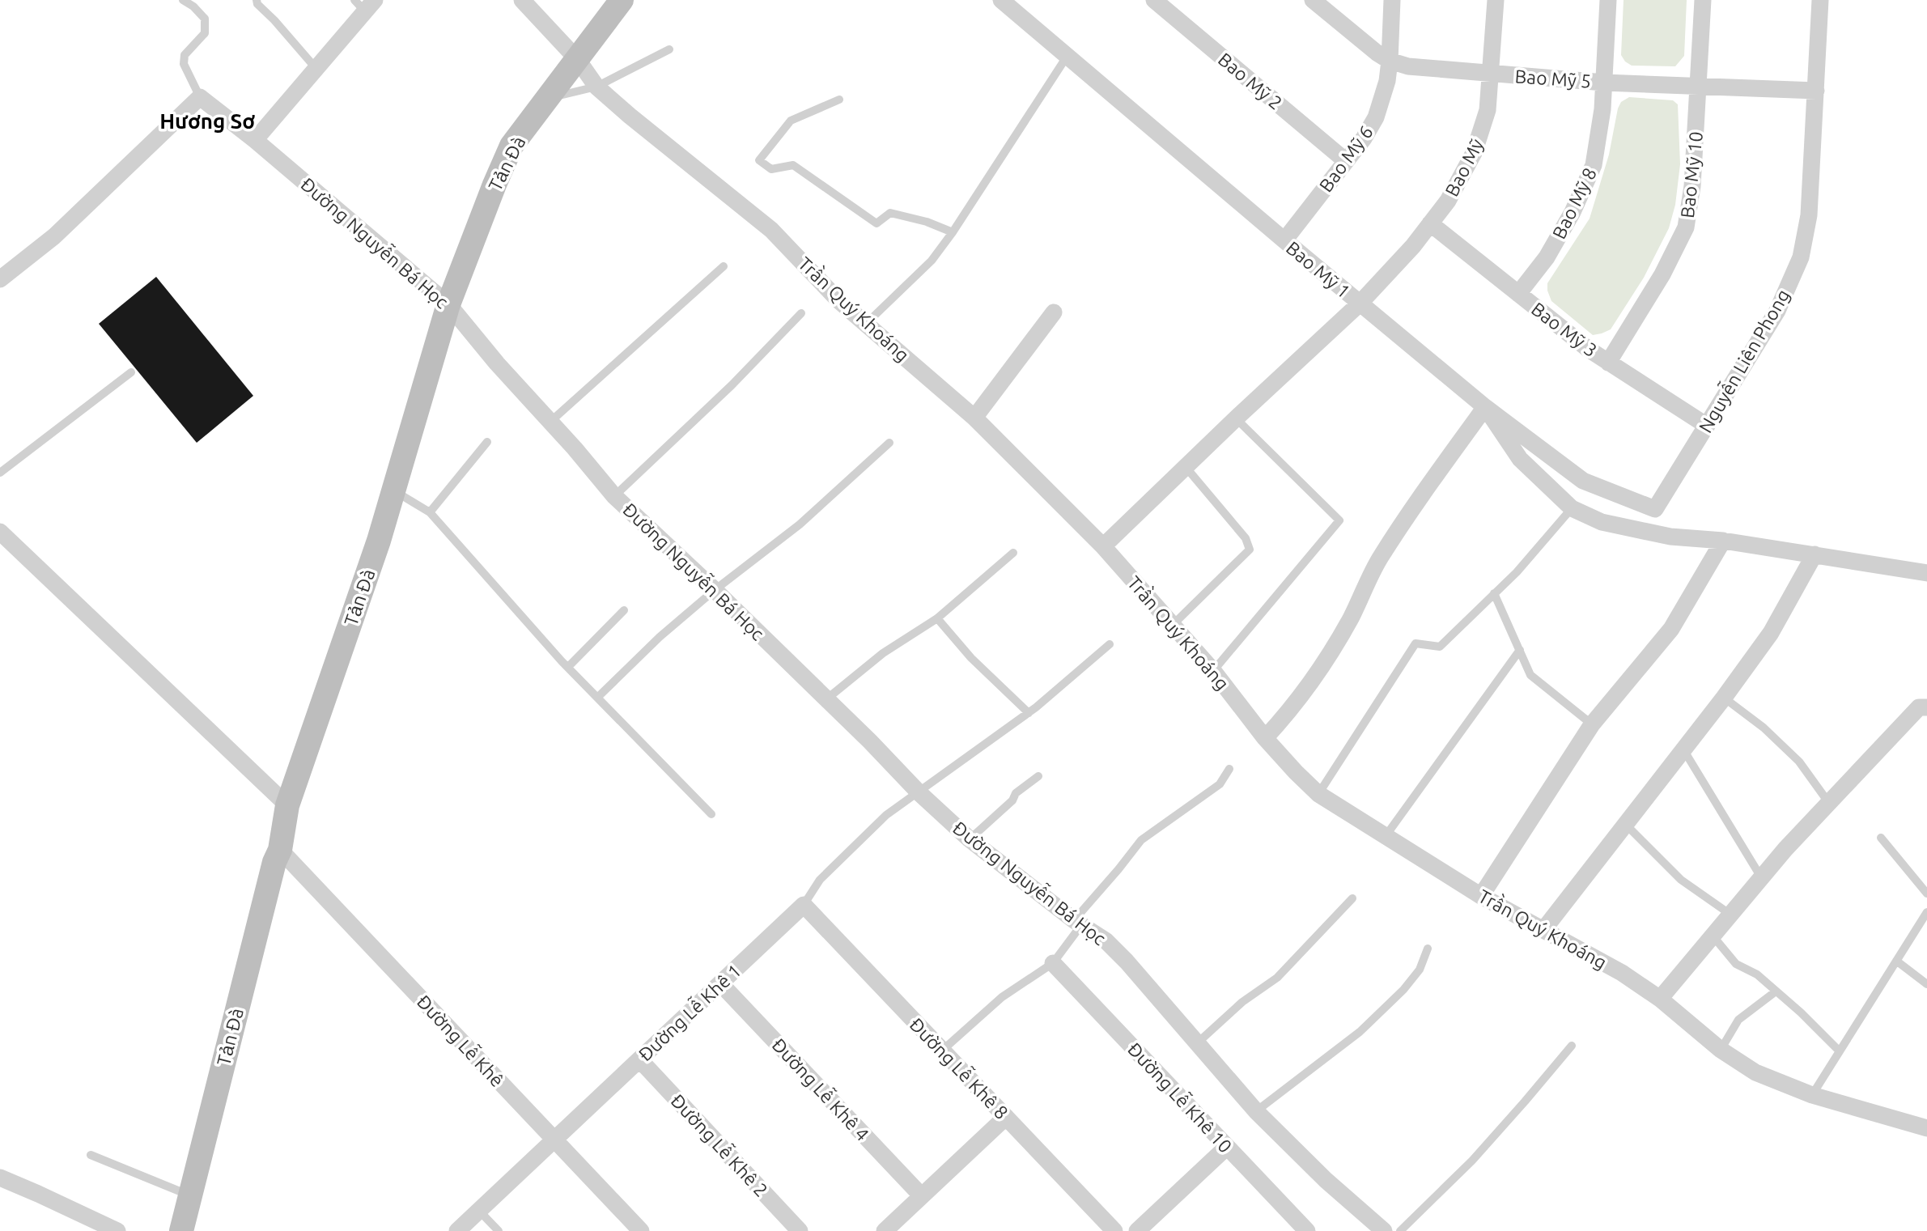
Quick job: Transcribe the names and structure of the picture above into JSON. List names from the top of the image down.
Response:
{
  "streets": {
    "main road": ["Tản Đà"],
    "street": [
      "Bao Mỹ 5",
      "Bao Mỹ 2",
      "Bao Mỹ 6",
      "Bao Mỹ",
      "Bao Mỹ 10",
      "Bao Mỹ 8",
      "Đường Nguyễn Bá Học",
      "Bao Mỹ 1",
      "Trần Quý Khoáng",
      "Bao Mỹ 3",
      "Nguyễn Liên Phong",
      "Đường Lễ Khê 1",
      "Đường Lễ Khê",
      "Đường Lễ Khê 8",
      "Đường Lễ Khê 4",
      "Đường Lễ Khê 10",
      "Đường Lễ Khê 2"
    ]
  },
  "crossings": [
    ["Bao Mỹ 5", "Bao Mỹ 6"],
    ["Bao Mỹ 5", "Bao Mỹ"],
    ["Bao Mỹ 5", "Bao Mỹ 10"],
    ["Bao Mỹ 5", "Bao Mỹ 8"],
    ["Bao Mỹ 5", "Nguyễn Liên Phong"],
    ["Bao Mỹ 2", "Bao Mỹ 6"],
    ["Bao Mỹ 6", "Bao Mỹ 1"],
    ["Tản Đà", "Đường Nguyễn Bá Học"],
    ["Tản Đà", "Trần Quý Khoáng"],
    ["Tản Đà", "Đường Lễ Khê"],
    ["Bao Mỹ", "Bao Mỹ 1"],
    ["Bao Mỹ", "Trần Quý Khoáng"],
    ["Bao Mỹ", "Bao Mỹ 3"],
    ["Bao Mỹ 10", "Bao Mỹ 3"],
    ["Bao Mỹ 8", "Bao Mỹ 3"],
    ["Đường Nguyễn Bá Học", "Đường Lễ Khê 1"],
    ["Bao Mỹ 1", "Nguyễn Liên Phong"],
    ["Bao Mỹ 3", "Nguyễn Liên Phong"],
    ["Đường Lễ Khê 1", "Đường Lễ Khê"],
    ["Đường Lễ Khê 1", "Đường Lễ Khê 8"],
    ["Đường Lễ Khê 1", "Đường Lễ Khê 4"],
    ["Đường Lễ Khê 1", "Đường Lễ Khê 2"]
  ],
  "districts": ["Hương Sơ"]
}
